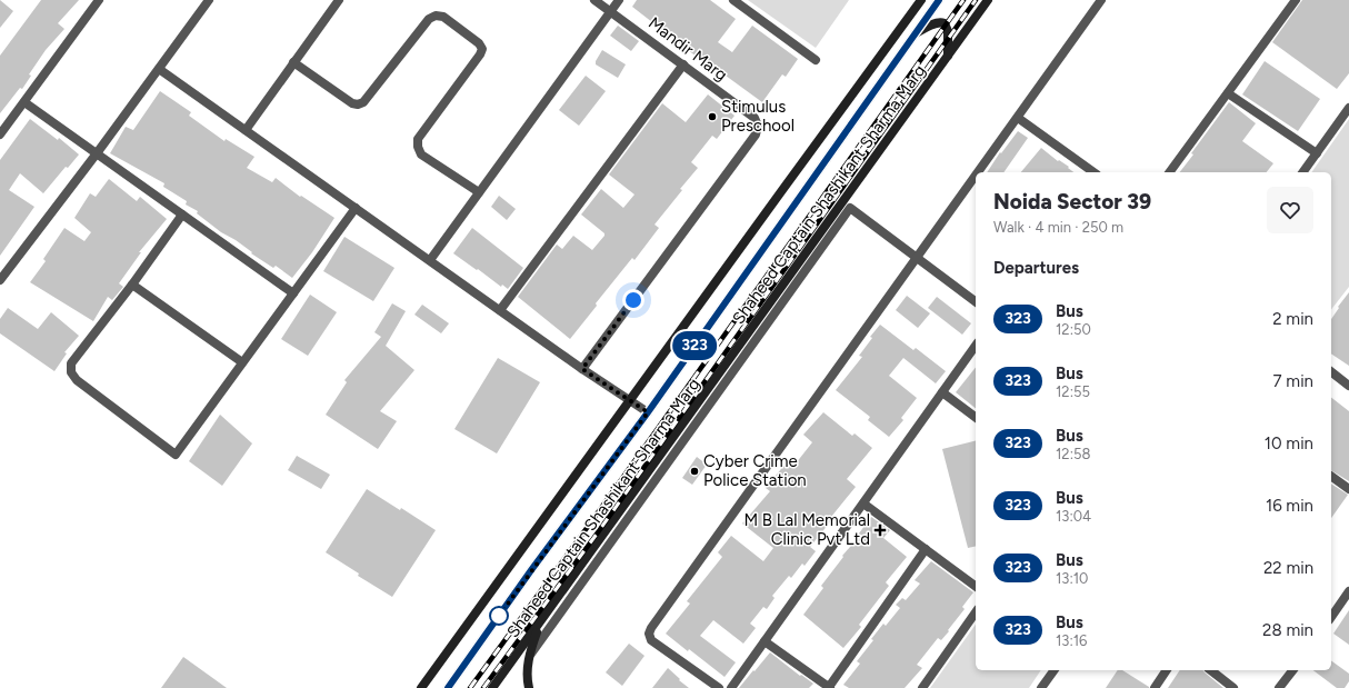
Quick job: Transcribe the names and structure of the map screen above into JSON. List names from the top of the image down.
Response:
{
  "streets": {
    "main road": ["Shaheed Captain Shashikant Sharma Marg"],
    "street": ["Mandir Marg"]
  },
  "places": {
    "other": ["Stimulus Preschool", "Cyber Crime Police Station"],
    "health": ["M B Lal Memorial Clinic Pvt Ltd"]
  },
  "lines": ["bus line 323"],
  "page": {
    "on_map": "323",
    "heading": [
      ["Noida Sector 39", "Walk · 4 min · 250 m"],
      "Departures"
    ],
    "list": [
      {
        "mark": "323",
        "name": "Bus",
        "note": "12:50",
        "value": "2 min"
      },
      {
        "mark": "323",
        "name": "Bus",
        "note": "12:55",
        "value": "7 min"
      },
      {
        "mark": "323",
        "name": "Bus",
        "note": "12:58",
        "value": "10 min"
      },
      {
        "mark": "323",
        "name": "Bus",
        "note": "13:04",
        "value": "16 min"
      },
      {
        "mark": "323",
        "name": "Bus",
        "note": "13:10",
        "value": "22 min"
      },
      {
        "mark": "323",
        "name": "Bus",
        "note": "13:16",
        "value": "28 min"
      }
    ]
  }
}
